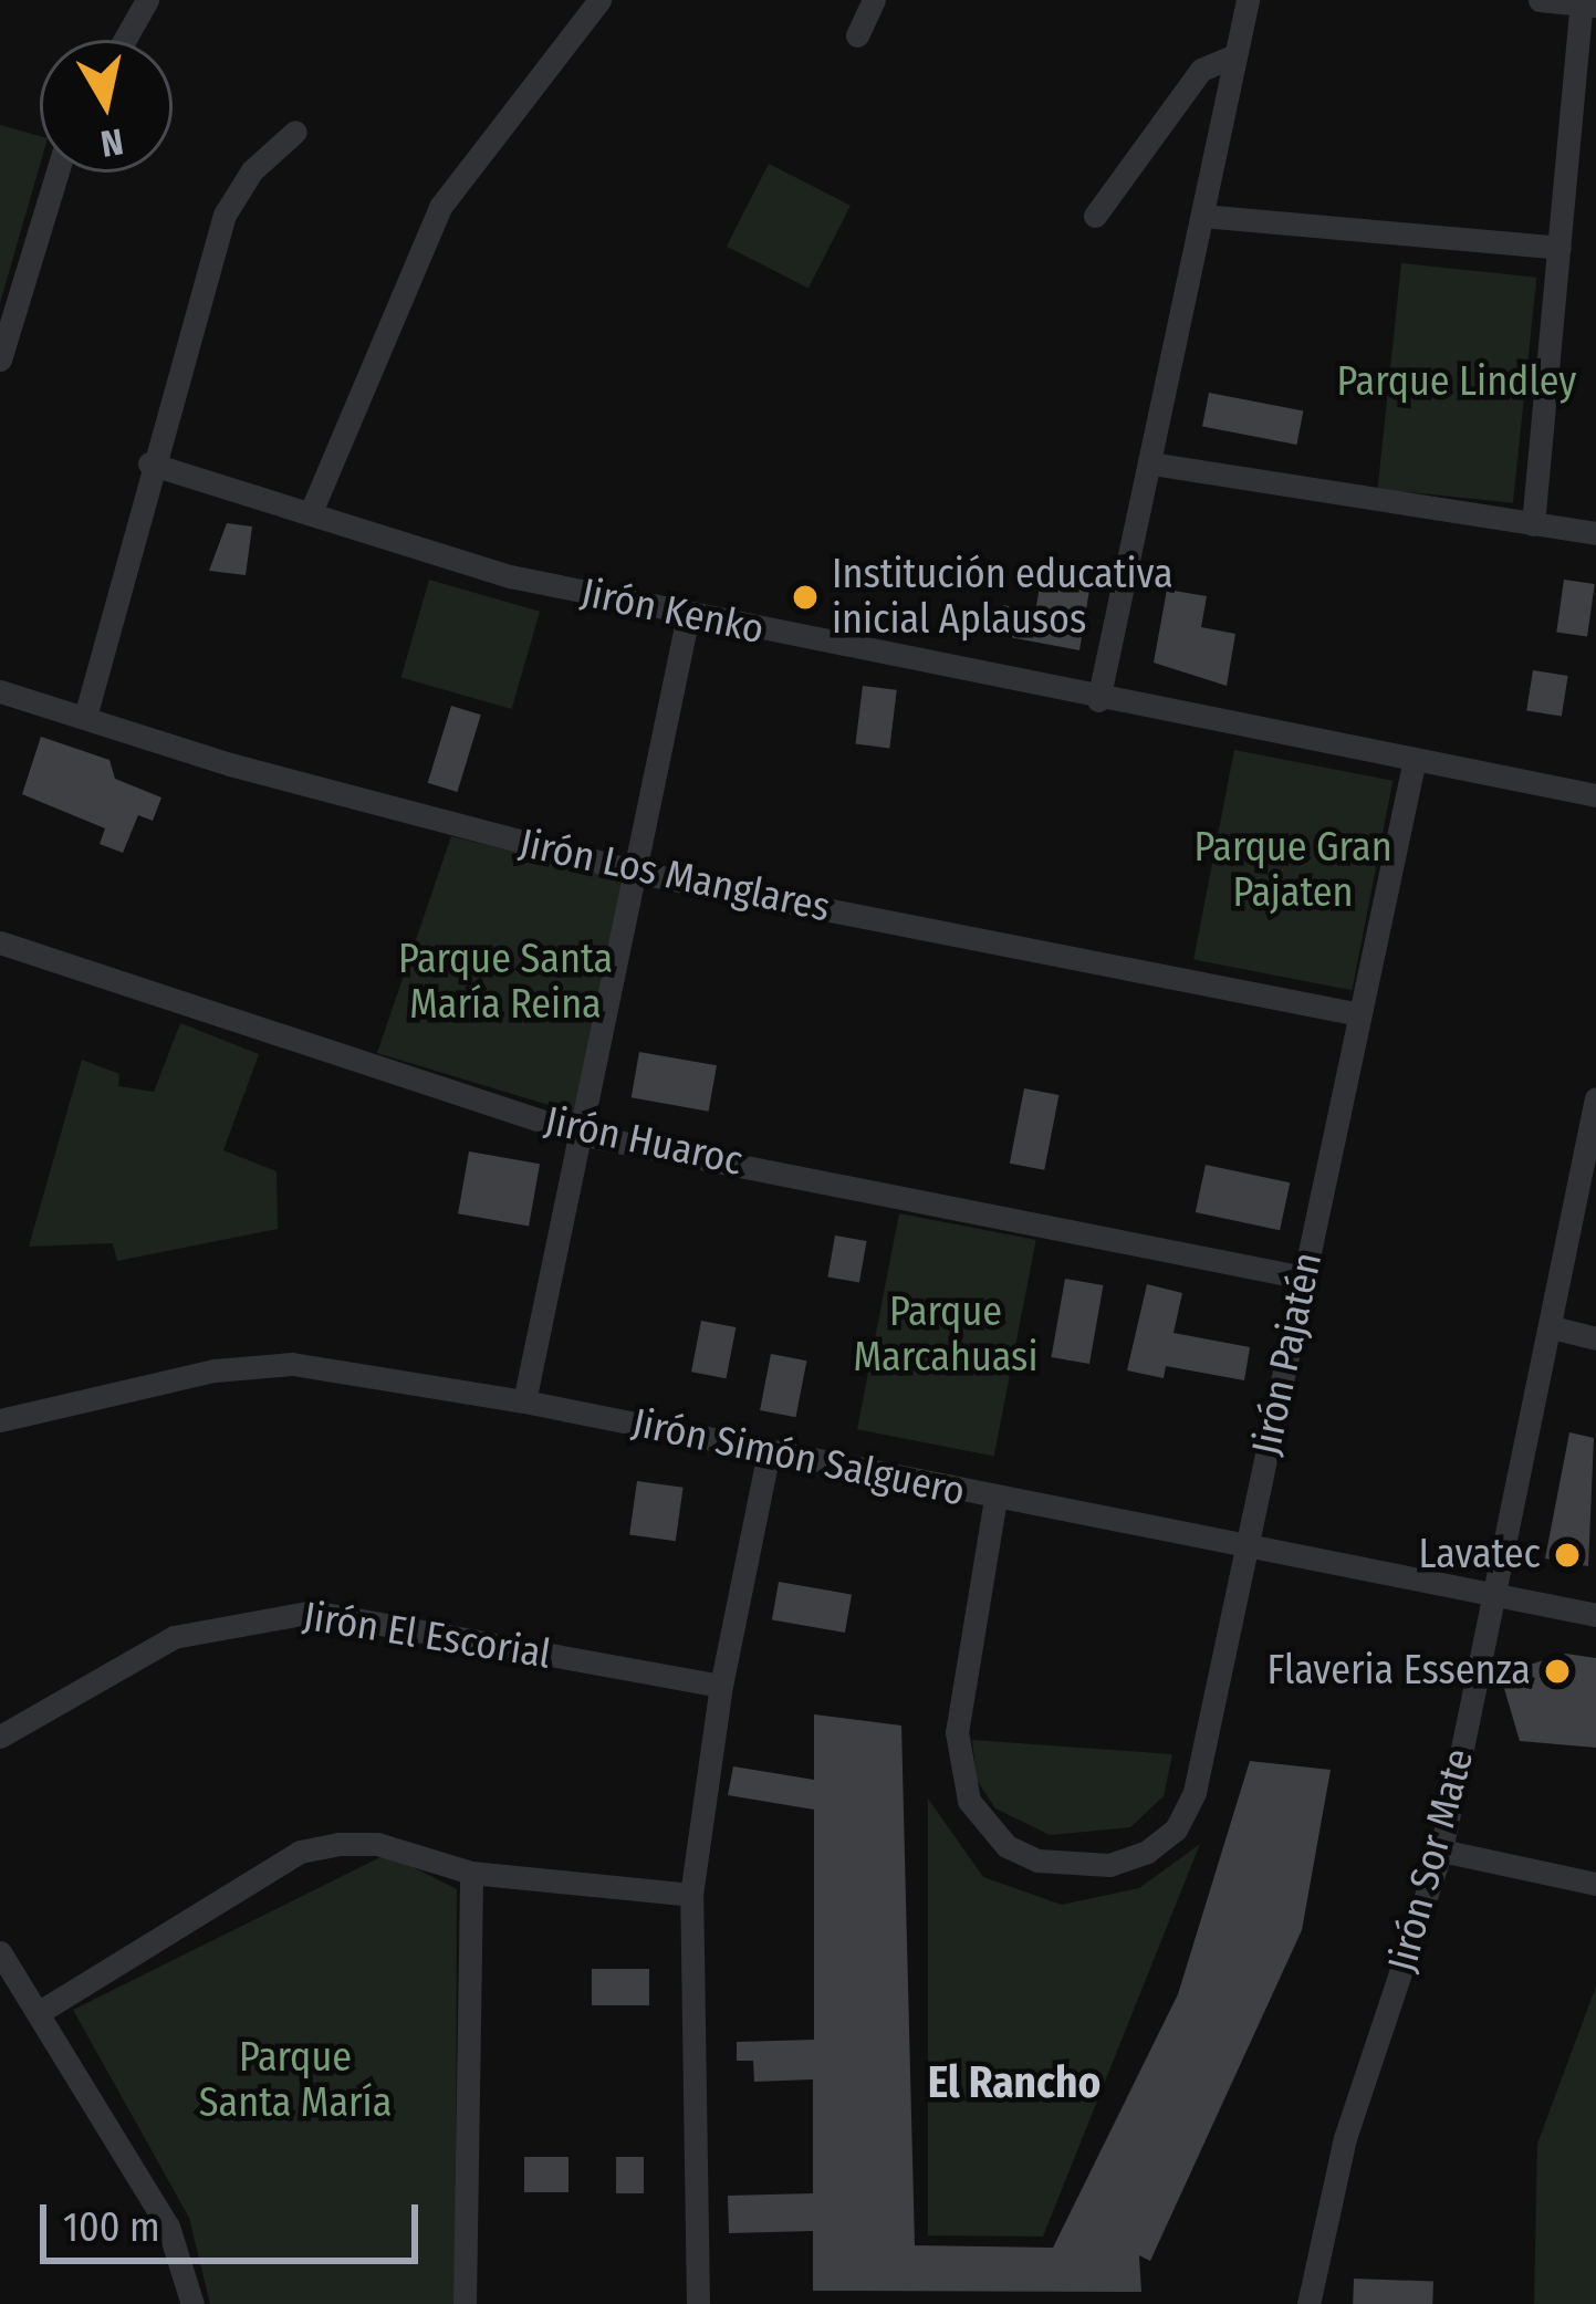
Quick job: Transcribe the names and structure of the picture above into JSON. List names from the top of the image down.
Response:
{
  "streets": {
    "street": [
      "Jirón Kenko",
      "Jirón Los Manglares",
      "Jirón Huaroc",
      "Jirón Pajatén",
      "Jirón Simón Salguero",
      "Jirón El Escorial",
      "Jirón Sor Mate"
    ]
  },
  "crossings": [
    ["Jirón Kenko", "Jirón Pajatén"],
    ["Jirón Los Manglares", "Jirón Pajatén"],
    ["Jirón Huaroc", "Jirón Pajatén"],
    ["Jirón Pajatén", "Jirón Simón Salguero"],
    ["Jirón Simón Salguero", "Jirón Sor Mate"]
  ],
  "districts": ["El Rancho"],
  "parks": [
    "Parque Lindley",
    "Parque Gran Pajaten",
    "Parque Santa María Reina",
    "Parque Marcahuasi",
    "Parque Santa María"
  ],
  "places": ["Institución educativa inicial Aplausos", "Lavatec", "Flaveria Essenza"],
  "scale_bar": "100 m",
  "north": "bottom"
}
